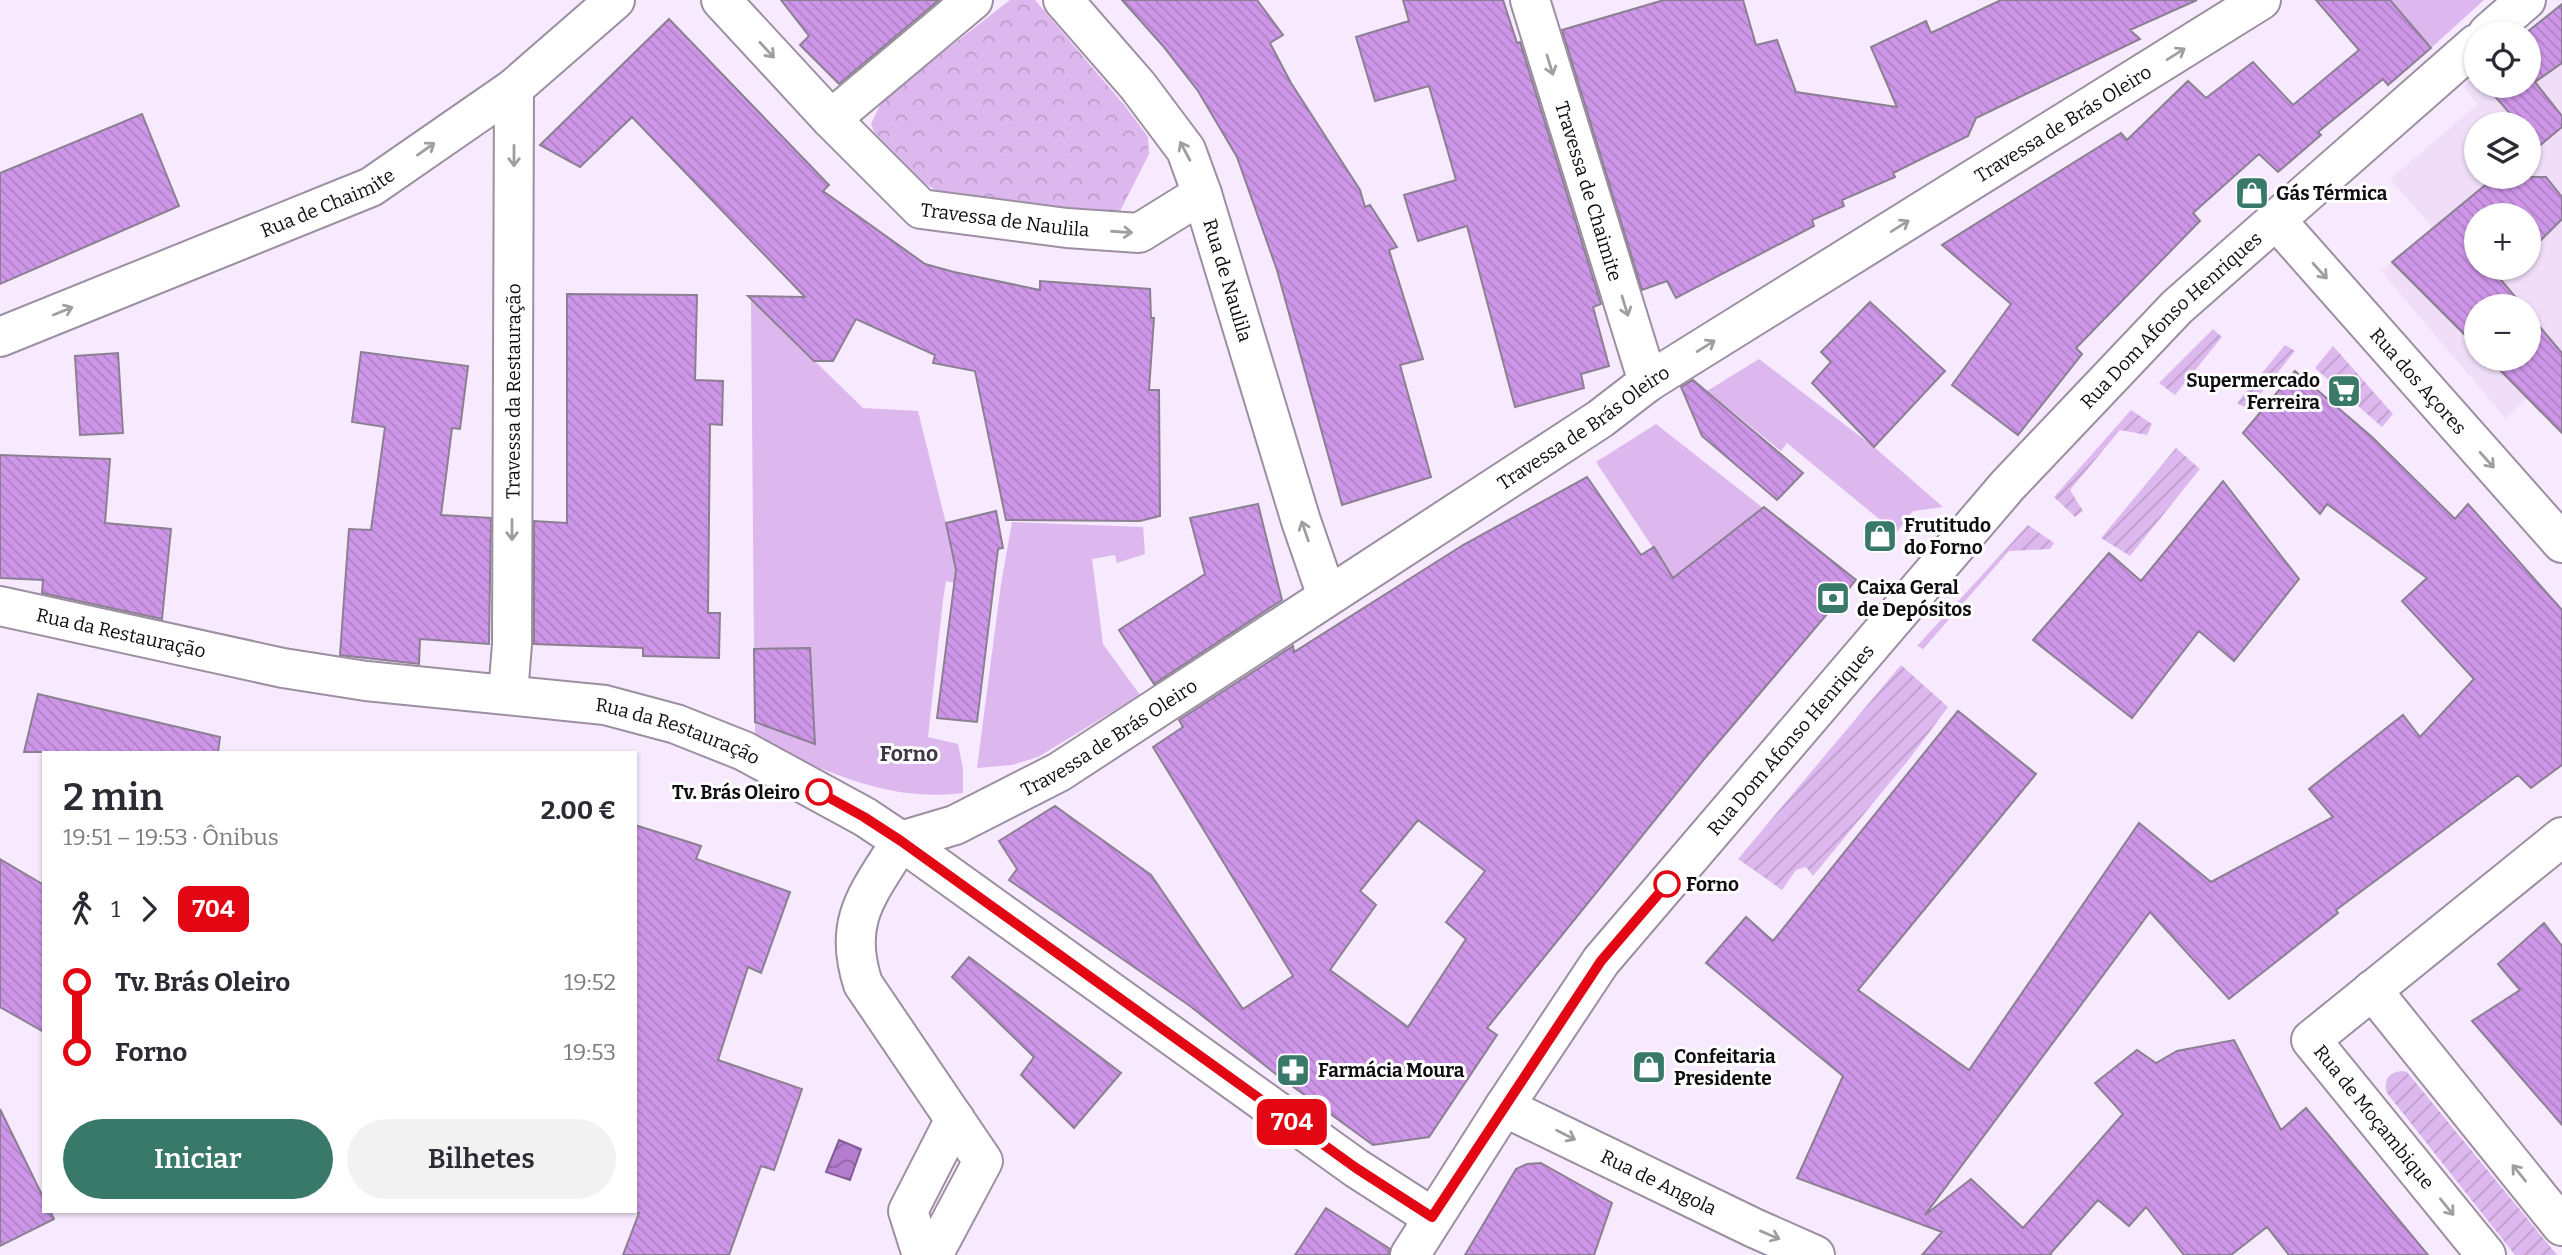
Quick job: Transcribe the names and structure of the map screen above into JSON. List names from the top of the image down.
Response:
{
  "streets": {
    "street": [
      "Travessa de Brás Oleiro",
      "Travessa de Chaimite",
      "Rua de Chaimite",
      "Travessa de Naulila",
      "Rua de Naulila",
      "Rua Dom Afonso Henriques",
      "Rua dos Açores",
      "Travessa da Restauração",
      "Rua da Restauração",
      "Rua de Moçambique",
      "Rua de Angola"
    ]
  },
  "crossings": [
    ["Travessa de Brás Oleiro", "Travessa de Chaimite"],
    ["Travessa de Brás Oleiro", "Rua de Naulila"],
    ["Travessa de Brás Oleiro", "Rua da Restauração"],
    ["Rua de Chaimite", "Travessa da Restauração"],
    ["Travessa de Naulila", "Rua de Naulila"],
    ["Rua Dom Afonso Henriques", "Rua dos Açores"],
    ["Rua Dom Afonso Henriques", "Rua da Restauração"],
    ["Rua Dom Afonso Henriques", "Rua de Angola"],
    ["Travessa da Restauração", "Rua da Restauração"]
  ],
  "one_way": [
    "Travessa de Brás Oleiro",
    "Travessa de Chaimite",
    "Rua de Chaimite",
    "Travessa de Naulila",
    "Rua de Naulila",
    "Rua dos Açores",
    "Travessa da Restauração",
    "Rua de Angola"
  ],
  "districts": ["Forno"],
  "places": {
    "shop": ["Gás Térmica", "Frutitudo do Forno", "Confeitaria Presidente"],
    "supermarket": ["Supermercado Ferreira"],
    "bank": ["Caixa Geral de Depósitos"],
    "other": ["Tv. Brás Oleiro", "Forno"],
    "pharmacy": ["Farmácia Moura"]
  },
  "lines": ["bus line 704"],
  "page": {
    "on_map": "704",
    "map_buttons": ["+", "−"],
    "heading": ["2 min", "19:51 – 19:53 · Ônibus", "2.00 €"],
    "legs": ["1", "704"],
    "list": [
      {
        "name": "Tv. Brás Oleiro",
        "value": "19:52"
      },
      {
        "name": "Forno",
        "value": "19:53"
      }
    ],
    "buttons": ["Iniciar", "Bilhetes"]
  }
}
